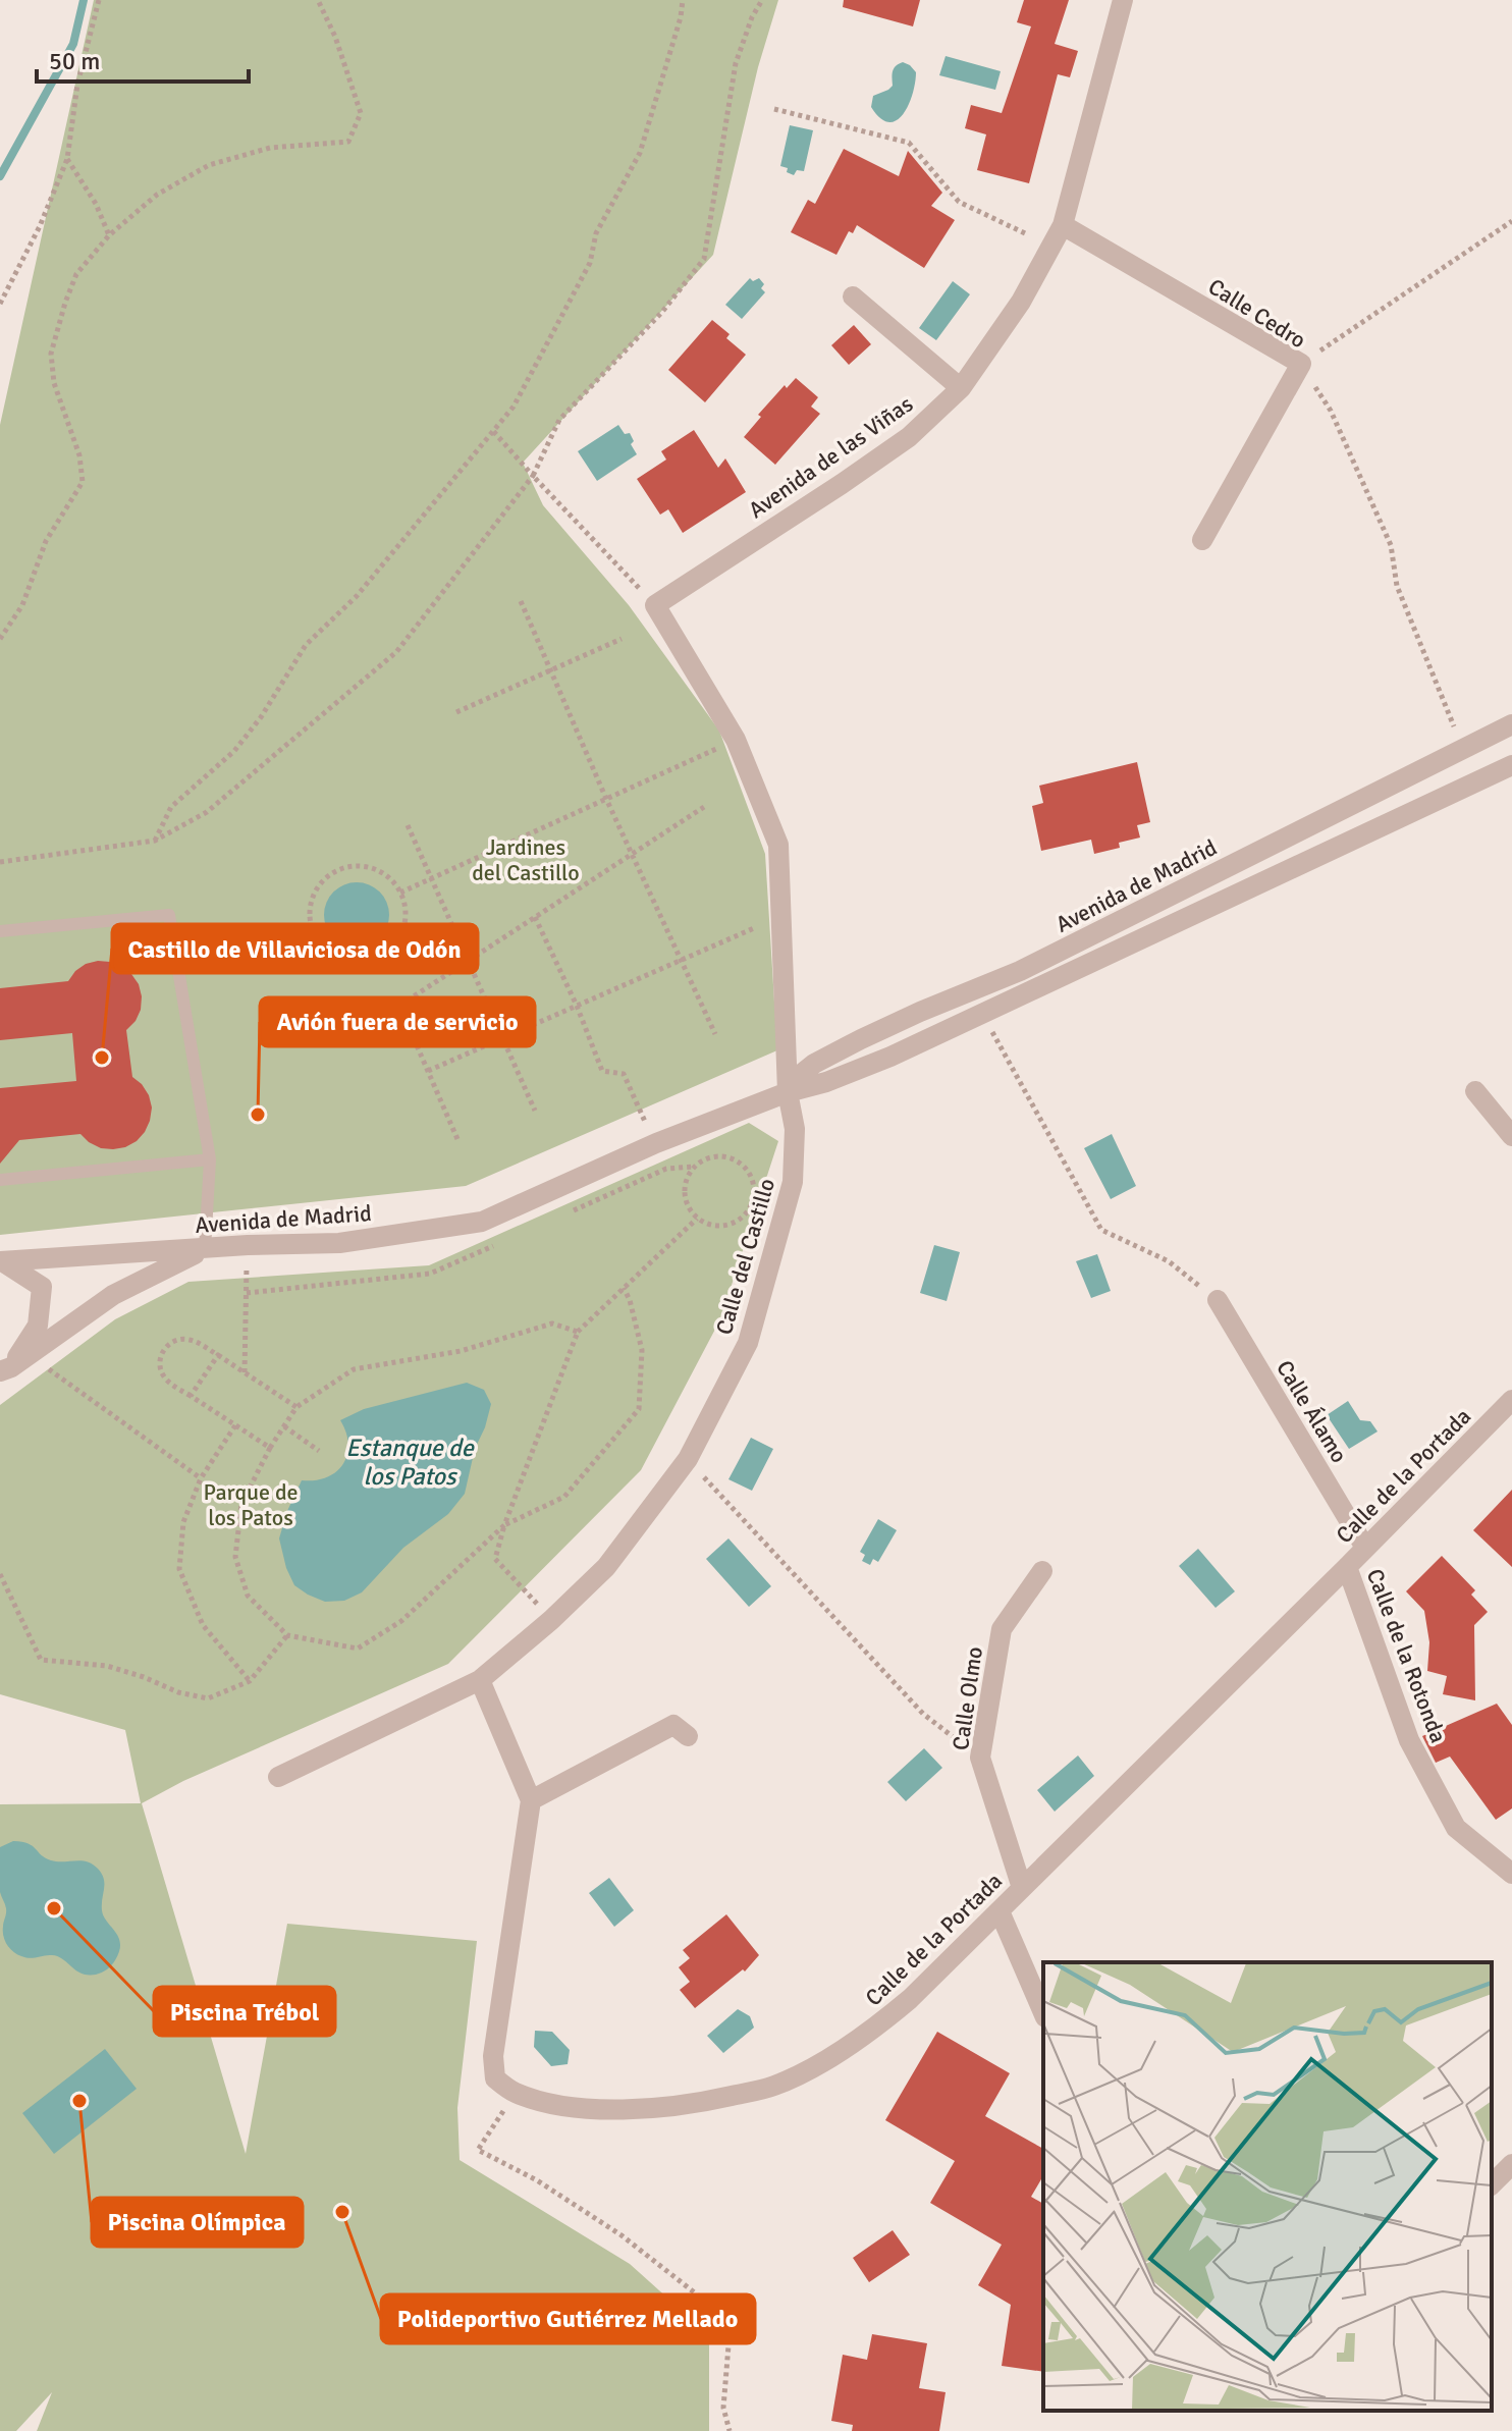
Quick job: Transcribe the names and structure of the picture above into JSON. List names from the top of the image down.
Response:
{
  "streets": {
    "street": [
      "Calle Cedro",
      "Avenida de las Viñas",
      "Avenida de Madrid",
      "Calle del Castillo",
      "Calle Álamo",
      "Calle de la Portada",
      "Calle de la Rotonda",
      "Calle Olmo"
    ]
  },
  "crossings": [
    ["Calle Cedro", "Avenida de las Viñas"],
    ["Avenida de las Viñas", "Calle del Castillo"],
    ["Avenida de Madrid", "Calle del Castillo"],
    ["Calle Álamo", "Calle de la Portada"],
    ["Calle de la Portada", "Calle de la Rotonda"],
    ["Calle de la Portada", "Calle Olmo"]
  ],
  "water": ["Estanque de los Patos"],
  "parks": ["Jardines del Castillo", "Parque de los Patos"],
  "places": [
    "Castillo de Villaviciosa de Odón",
    "Avión fuera de servicio",
    "Piscina Trébol",
    "Piscina Olímpica",
    "Polideportivo Gutiérrez Mellado"
  ],
  "scale_bar": "50 m"
}
